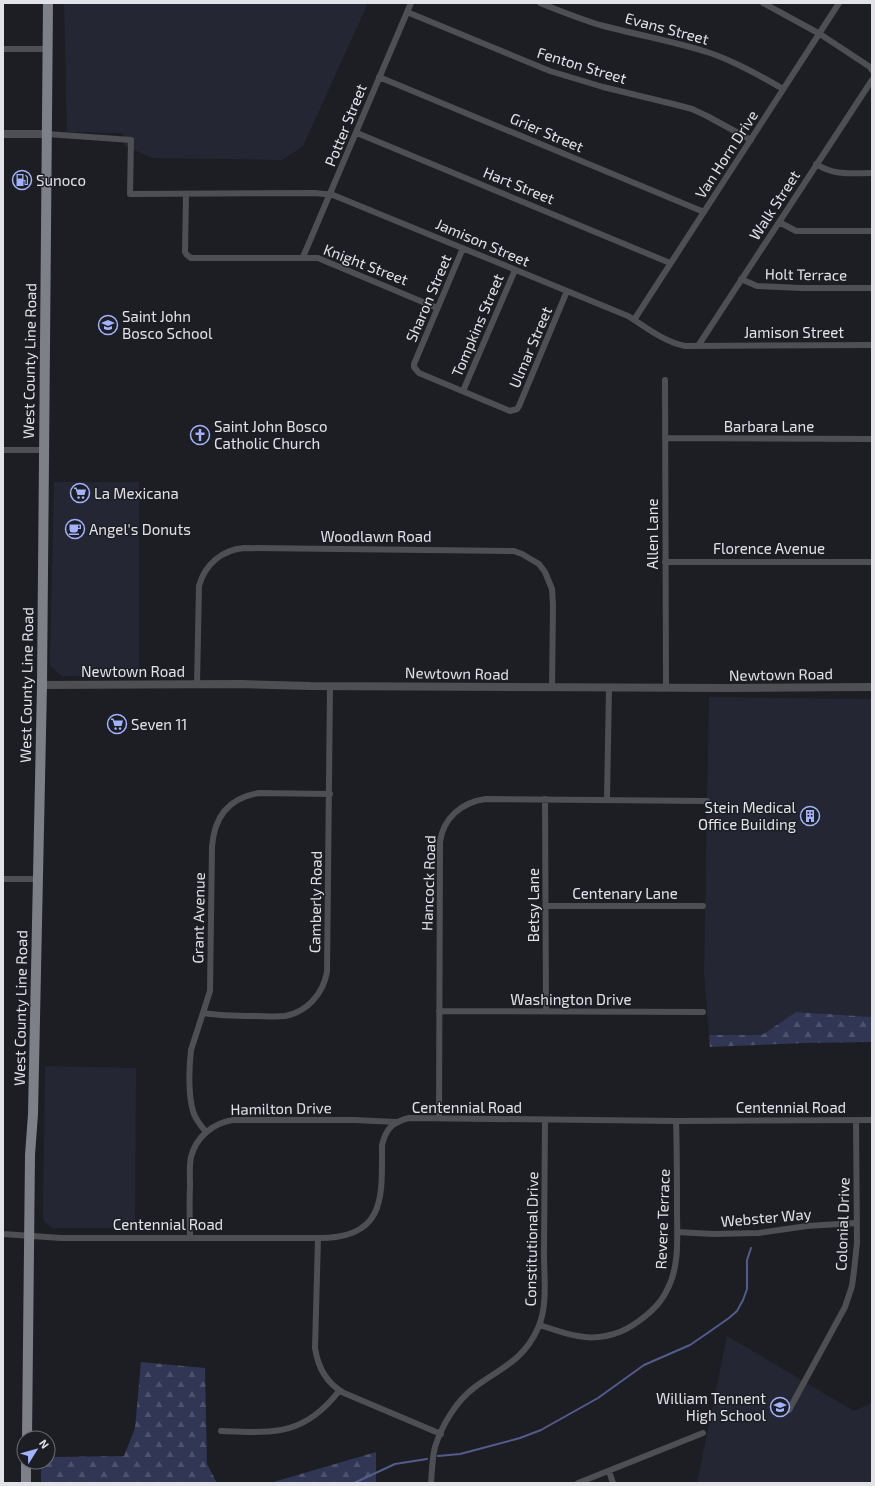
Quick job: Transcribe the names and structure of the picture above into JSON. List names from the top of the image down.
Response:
{
  "streets": {
    "main road": ["West County Line Road"],
    "street": [
      "Evans Street",
      "Fenton Street",
      "Potter Street",
      "Grier Street",
      "Van Horn Drive",
      "Hart Street",
      "Walk Street",
      "Jamison Street",
      "Knight Street",
      "Holt Terrace",
      "Sharon Street",
      "Tompkins Street",
      "Ulmar Street",
      "Barbara Lane",
      "Allen Lane",
      "Woodlawn Road",
      "Florence Avenue",
      "Newtown Road",
      "Hancock Road",
      "Centenary Lane",
      "Camberly Road",
      "Betsy Lane",
      "Grant Avenue",
      "Washington Drive",
      "Centennial Road",
      "Hamilton Drive",
      "Webster Way",
      "Revere Terrace",
      "Colonial Drive",
      "Constitutional Drive"
    ]
  },
  "crossings": [
    ["Evans Street", "Van Horn Drive"],
    ["Fenton Street", "Potter Street"],
    ["Fenton Street", "Van Horn Drive"],
    ["Potter Street", "Grier Street"],
    ["Potter Street", "Hart Street"],
    ["Potter Street", "Jamison Street"],
    ["Potter Street", "Knight Street"],
    ["Grier Street", "Van Horn Drive"],
    ["Van Horn Drive", "Hart Street"],
    ["Van Horn Drive", "Jamison Street"],
    ["Walk Street", "Jamison Street"],
    ["Walk Street", "Holt Terrace"],
    ["Jamison Street", "Knight Street"],
    ["Jamison Street", "Sharon Street"],
    ["Jamison Street", "Tompkins Street"],
    ["Jamison Street", "Ulmar Street"],
    ["Jamison Street", "West County Line Road"],
    ["Knight Street", "Sharon Street"],
    ["Sharon Street", "Tompkins Street"],
    ["Sharon Street", "Ulmar Street"],
    ["Tompkins Street", "Ulmar Street"],
    ["West County Line Road", "Newtown Road"],
    ["West County Line Road", "Centennial Road"],
    ["Barbara Lane", "Allen Lane"],
    ["Allen Lane", "Florence Avenue"],
    ["Allen Lane", "Newtown Road"],
    ["Woodlawn Road", "Newtown Road"],
    ["Newtown Road", "Camberly Road"],
    ["Hancock Road", "Betsy Lane"],
    ["Hancock Road", "Washington Drive"],
    ["Hancock Road", "Centennial Road"],
    ["Centenary Lane", "Betsy Lane"],
    ["Camberly Road", "Grant Avenue"],
    ["Betsy Lane", "Washington Drive"],
    ["Grant Avenue", "Hamilton Drive"],
    ["Centennial Road", "Hamilton Drive"],
    ["Centennial Road", "Revere Terrace"],
    ["Centennial Road", "Colonial Drive"],
    ["Centennial Road", "Constitutional Drive"],
    ["Webster Way", "Revere Terrace"],
    ["Webster Way", "Colonial Drive"],
    ["Revere Terrace", "Constitutional Drive"]
  ],
  "places": {
    "fuel station": ["Sunoco"],
    "school or university": ["Saint John Bosco School", "William Tennent High School"],
    "church": ["Saint John Bosco Catholic Church"],
    "supermarket": ["La Mexicana", "Seven 11"],
    "cafe": ["Angel's Donuts"],
    "building": ["Stein Medical Office Building"]
  },
  "north": "top right"
}
